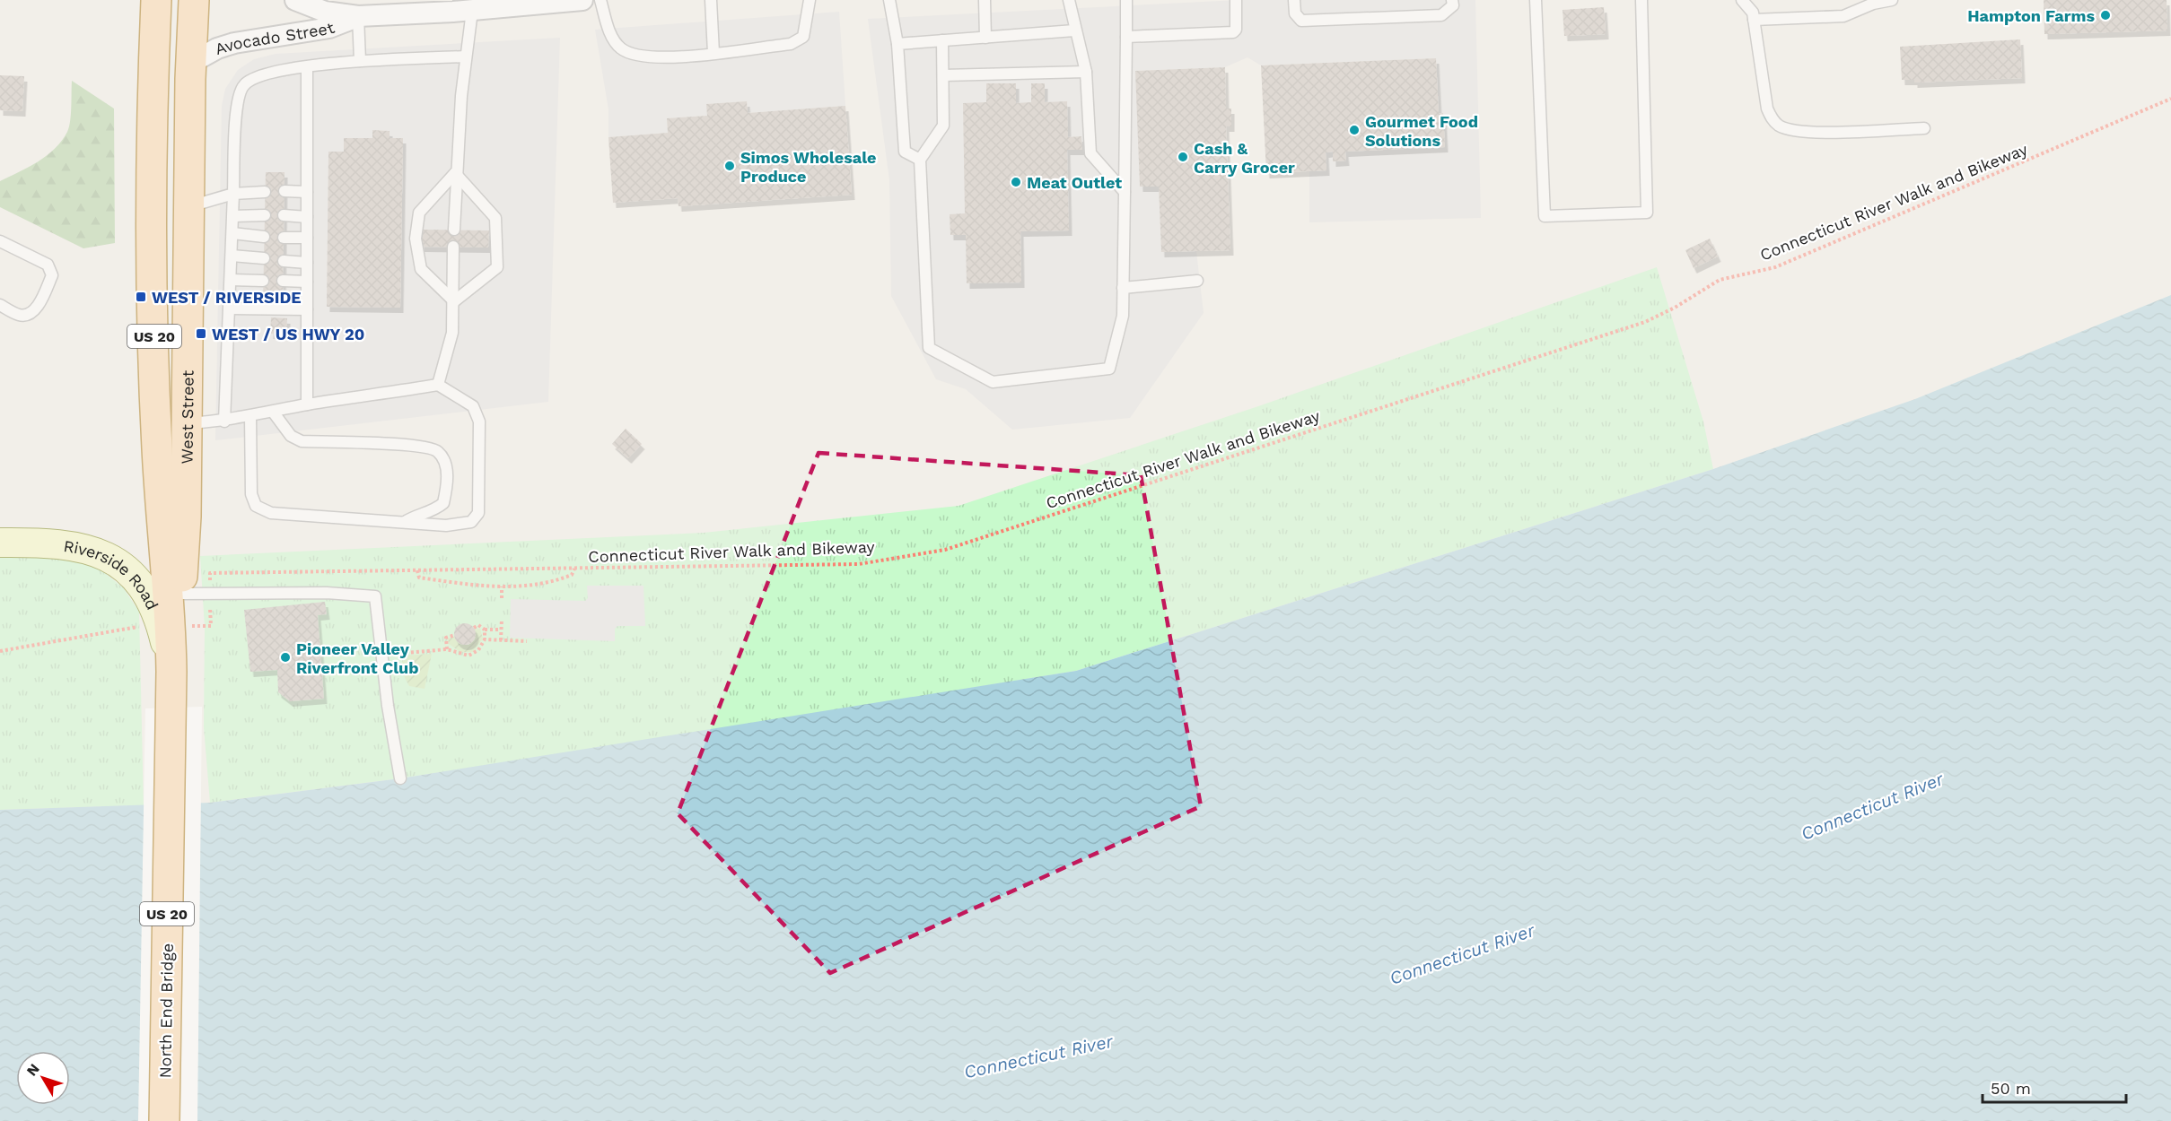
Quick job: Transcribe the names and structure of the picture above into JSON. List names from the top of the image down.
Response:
{
  "streets": {
    "main road": ["US 20", "West Street", "North End Bridge"],
    "street": ["Avocado Street", "Riverside Road"],
    "path": ["Connecticut River Walk and Bikeway"]
  },
  "crossings": [
    ["Avocado Street", "West Street"],
    ["West Street", "Riverside Road"],
    ["West Street", "North End Bridge"]
  ],
  "water": ["Connecticut River"],
  "places": {
    "other": [
      "Hampton Farms",
      "Gourmet Food Solutions",
      "Cash & Carry Grocer",
      "Simos Wholesale Produce",
      "Meat Outlet",
      "Pioneer Valley Riverfront Club"
    ],
    "transit": ["WEST / RIVERSIDE", "WEST / US HWY 20"]
  },
  "scale_bar": "50 m",
  "north": "top left"
}
